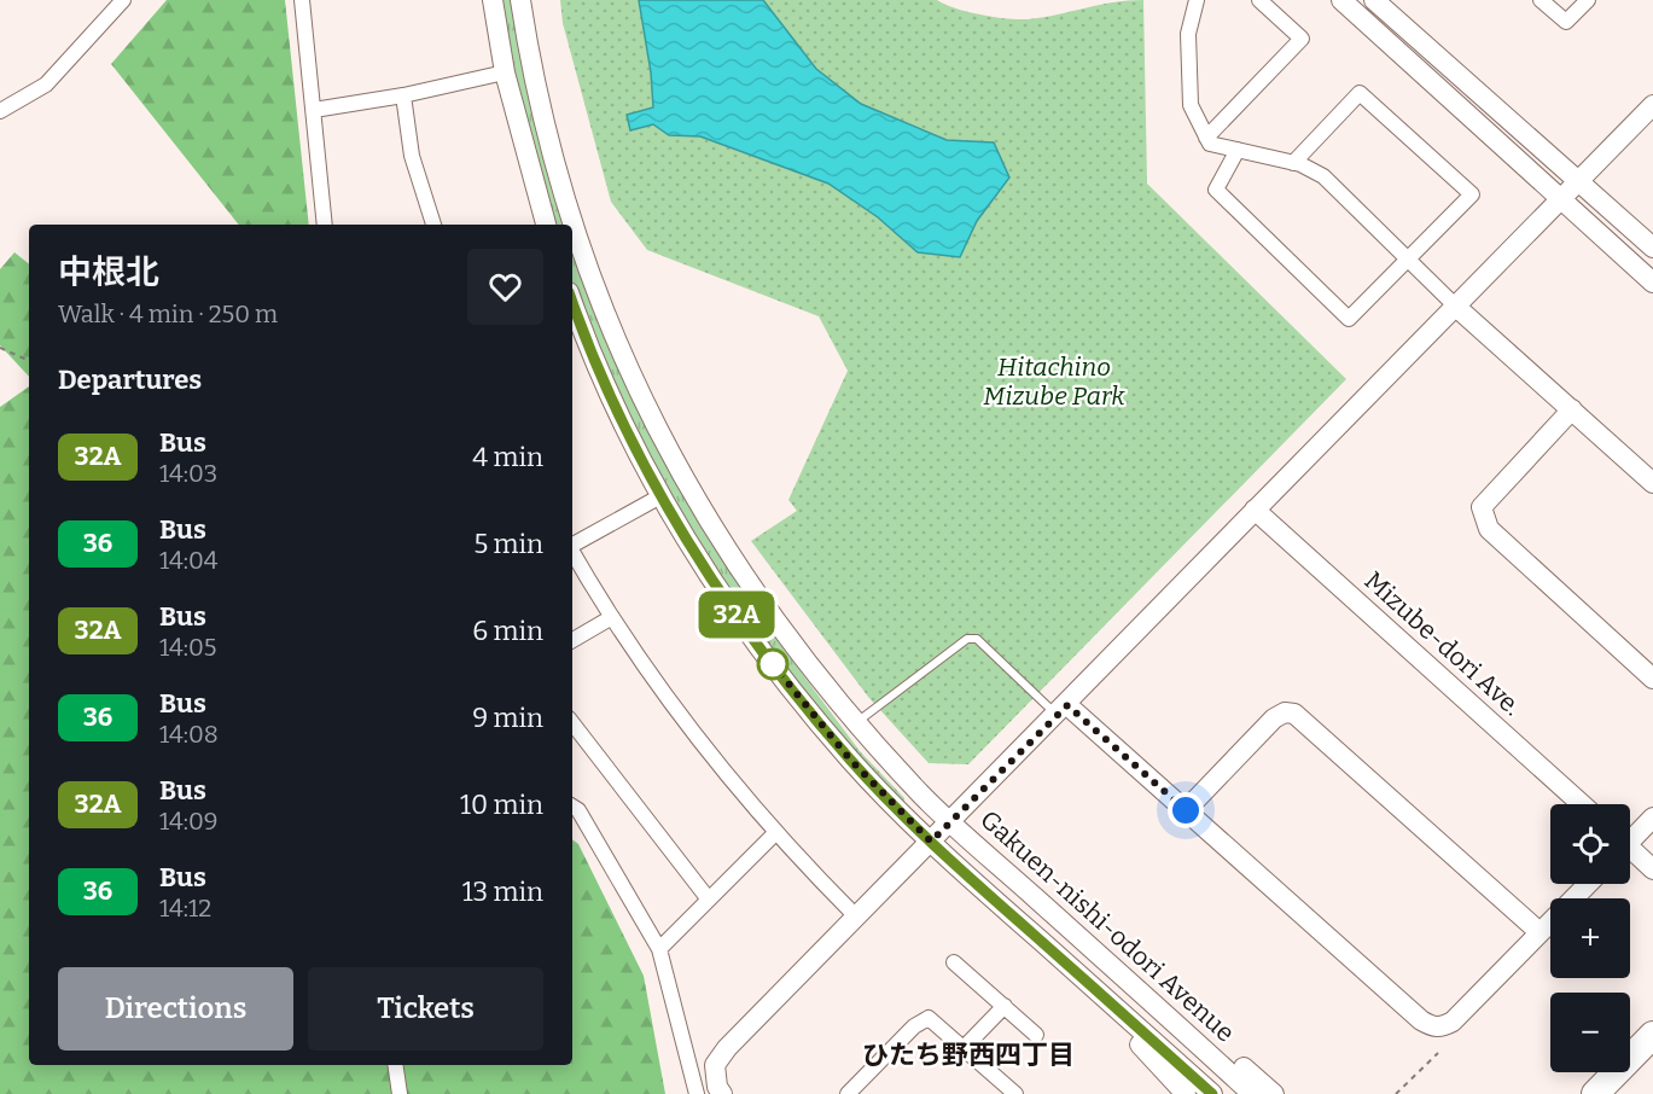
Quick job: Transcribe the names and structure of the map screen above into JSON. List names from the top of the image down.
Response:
{
  "streets": {
    "street": ["Mizube-dori Ave.", "Gakuen-nishi-odori Avenue"]
  },
  "districts": ["ひたち野西四丁目"],
  "parks": ["Hitachino Mizube Park"],
  "lines": ["bus line 32A"],
  "page": {
    "on_map": "32A",
    "heading": [
      ["中根北", "Walk · 4 min · 250 m"],
      "Departures"
    ],
    "list": [
      {
        "mark": "32A",
        "name": "Bus",
        "note": "14:03",
        "value": "4 min"
      },
      {
        "mark": "36",
        "name": "Bus",
        "note": "14:04",
        "value": "5 min"
      },
      {
        "mark": "32A",
        "name": "Bus",
        "note": "14:05",
        "value": "6 min"
      },
      {
        "mark": "36",
        "name": "Bus",
        "note": "14:08",
        "value": "9 min"
      },
      {
        "mark": "32A",
        "name": "Bus",
        "note": "14:09",
        "value": "10 min"
      },
      {
        "mark": "36",
        "name": "Bus",
        "note": "14:12",
        "value": "13 min"
      }
    ],
    "map_buttons": ["+", "−"],
    "buttons": ["Directions", "Tickets"]
  }
}
